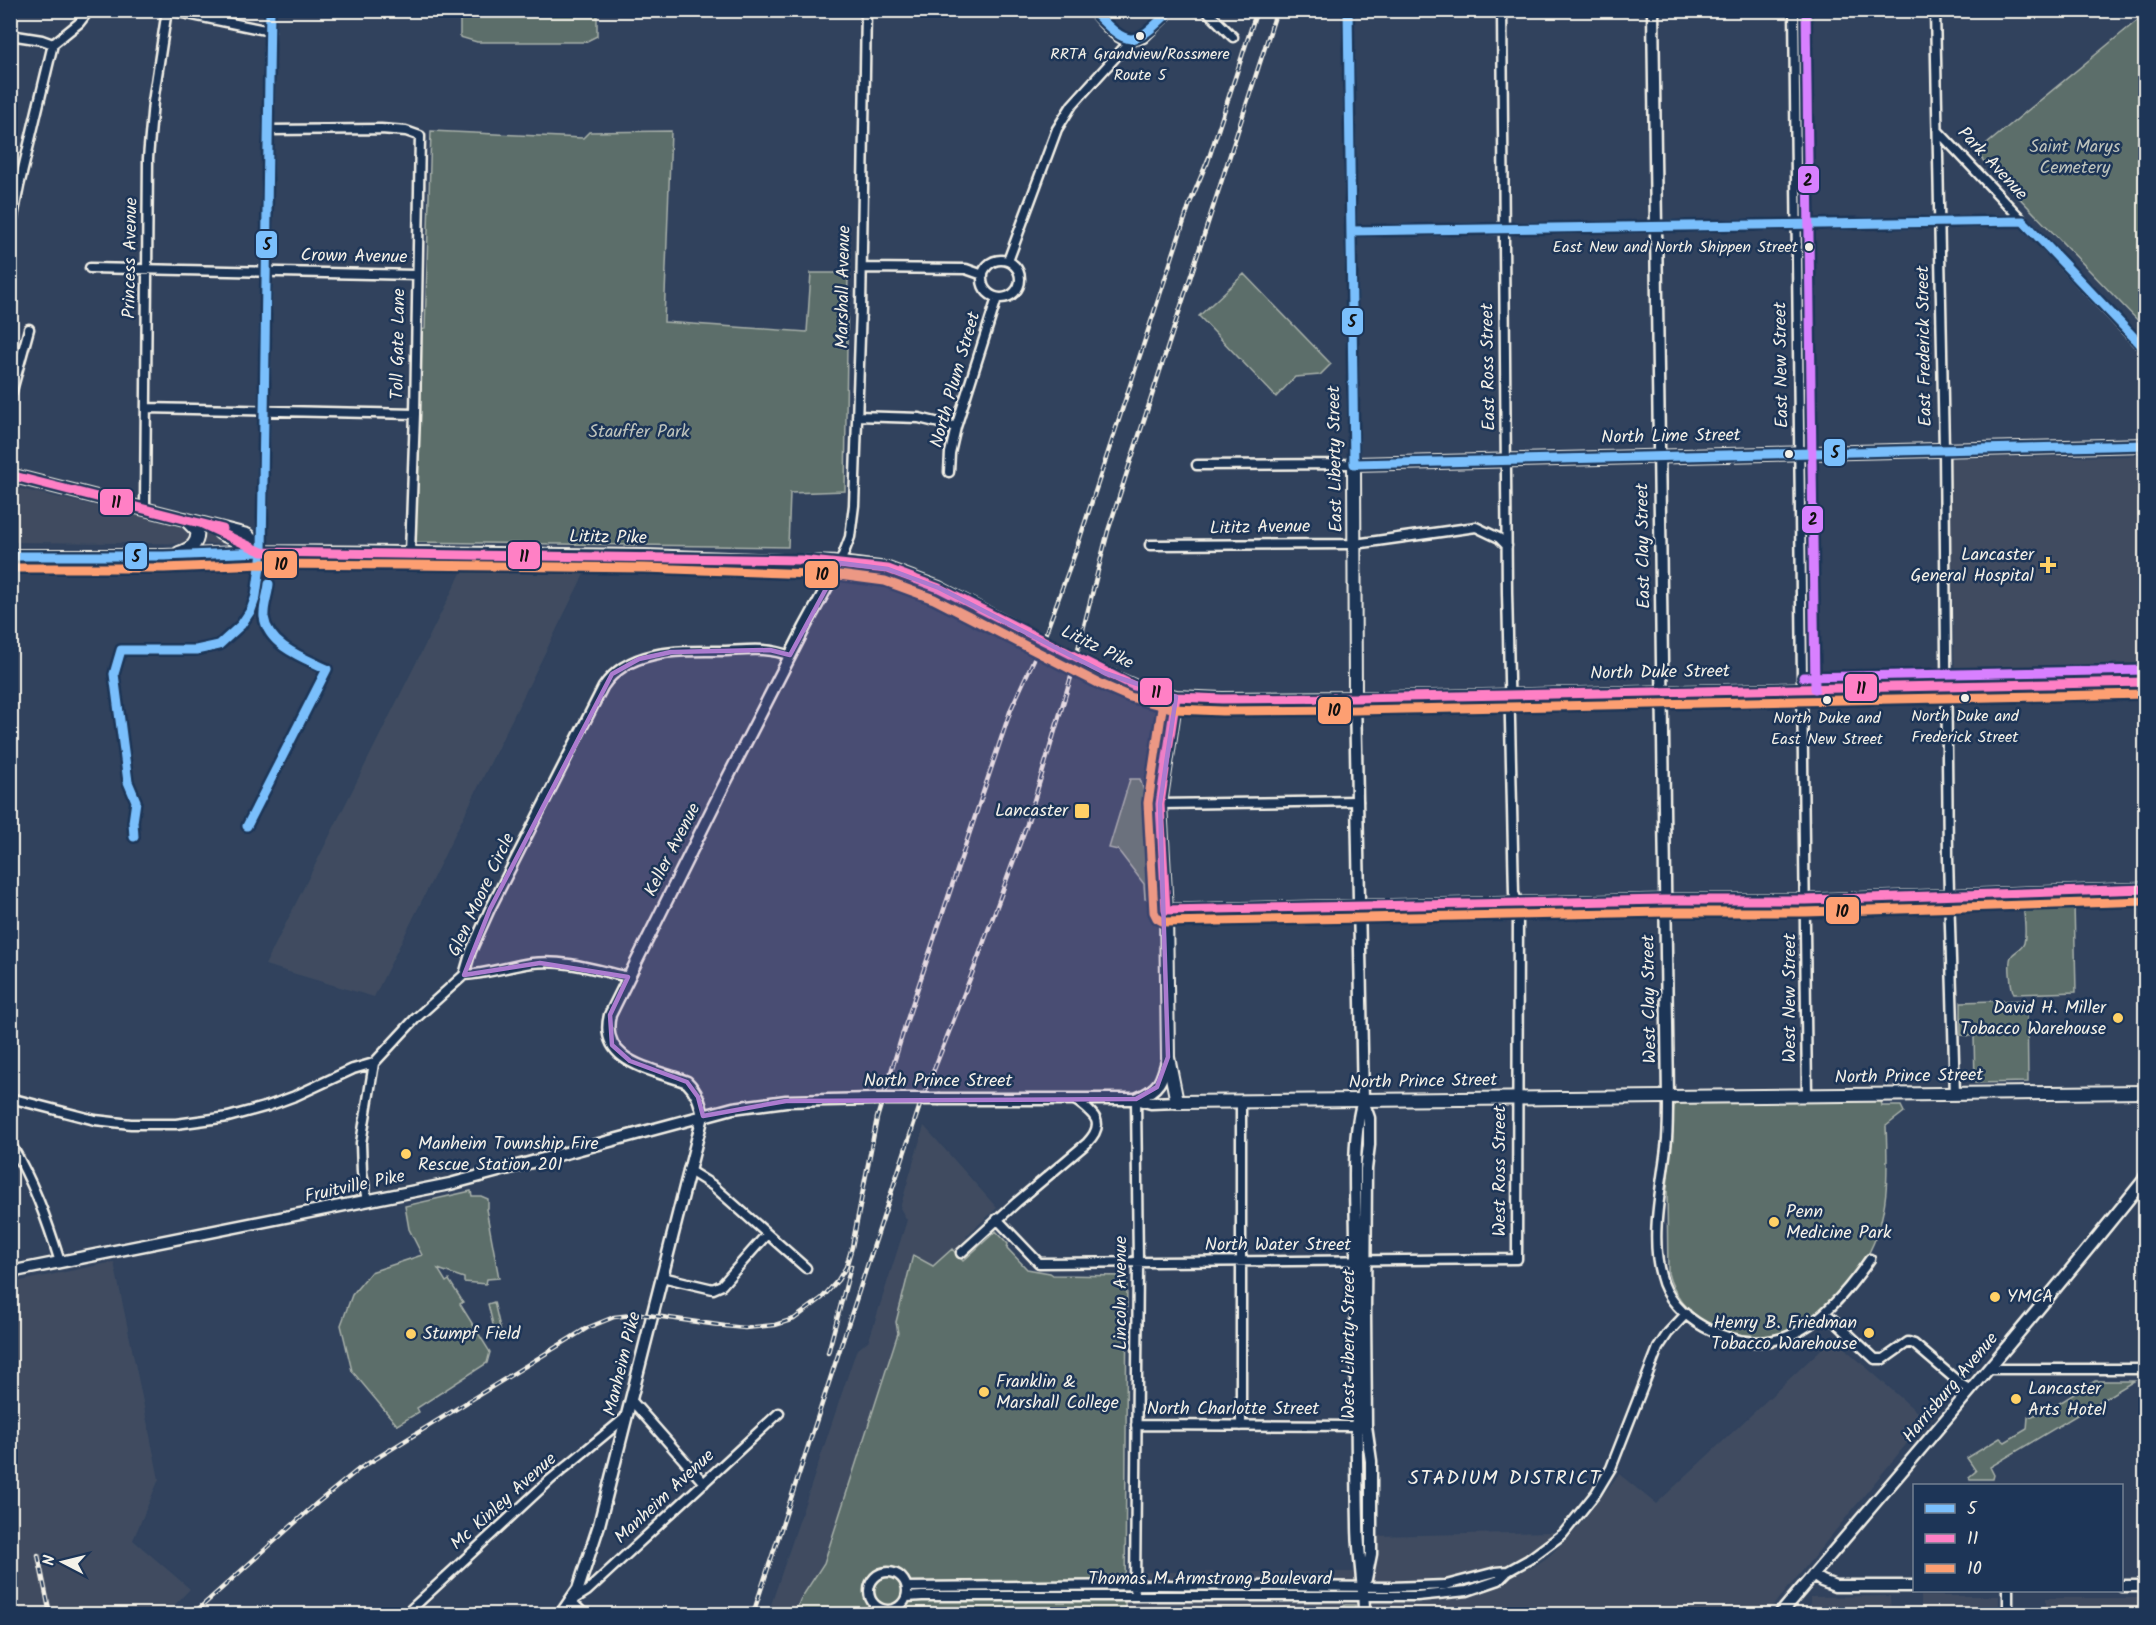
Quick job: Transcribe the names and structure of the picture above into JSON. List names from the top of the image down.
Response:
{
  "streets": {
    "highway": [
      "North Lime Street",
      "East Liberty Street",
      "Lititz Pike",
      "North Duke Street",
      "North Prince Street"
    ],
    "main road": [
      "East Clay Street",
      "Keller Avenue",
      "West Clay Street",
      "Fruitville Pike",
      "West Liberty Street",
      "Manheim Pike",
      "Harrisburg Avenue"
    ],
    "street": [
      "Park Avenue",
      "Crown Avenue",
      "Princess Avenue",
      "Marshall Avenue",
      "Toll Gate Lane",
      "East Frederick Street",
      "East New Street",
      "East Ross Street",
      "North Plum Street",
      "Lititz Avenue",
      "Glen Moore Circle",
      "West New Street",
      "West Ross Street",
      "North Water Street",
      "Lincoln Avenue",
      "North Charlotte Street",
      "Manheim Avenue",
      "Mc Kinley Avenue",
      "Thomas M Armstrong Boulevard"
    ]
  },
  "crossings": [
    ["Park Avenue", "East Frederick Street"],
    ["Crown Avenue", "Princess Avenue"],
    ["Crown Avenue", "Toll Gate Lane"],
    ["Marshall Avenue", "Lititz Pike"],
    ["Marshall Avenue", "Keller Avenue"],
    ["Toll Gate Lane", "Lititz Pike"],
    ["East Frederick Street", "North Lime Street"],
    ["East Frederick Street", "North Duke Street"],
    ["East Frederick Street", "North Prince Street"],
    ["East New Street", "North Lime Street"],
    ["East New Street", "North Duke Street"],
    ["East New Street", "West New Street"],
    ["East Ross Street", "North Lime Street"],
    ["East Ross Street", "Lititz Avenue"],
    ["East Ross Street", "North Duke Street"],
    ["East Ross Street", "West Ross Street"],
    ["North Lime Street", "East Liberty Street"],
    ["North Lime Street", "East Clay Street"],
    ["East Liberty Street", "Lititz Avenue"],
    ["East Liberty Street", "North Duke Street"],
    ["East Liberty Street", "West Liberty Street"],
    ["Lititz Pike", "North Duke Street"],
    ["Lititz Pike", "Keller Avenue"],
    ["East Clay Street", "North Duke Street"],
    ["East Clay Street", "West Clay Street"],
    ["Keller Avenue", "Glen Moore Circle"],
    ["Keller Avenue", "North Prince Street"],
    ["Keller Avenue", "Fruitville Pike"],
    ["Keller Avenue", "Manheim Pike"],
    ["West New Street", "North Prince Street"],
    ["West Clay Street", "North Prince Street"],
    ["North Prince Street", "West Ross Street"],
    ["North Prince Street", "Fruitville Pike"],
    ["North Prince Street", "Lincoln Avenue"],
    ["North Prince Street", "West Liberty Street"],
    ["North Prince Street", "Manheim Pike"],
    ["West Ross Street", "North Water Street"],
    ["Fruitville Pike", "Manheim Pike"],
    ["North Water Street", "Lincoln Avenue"],
    ["North Water Street", "West Liberty Street"],
    ["Lincoln Avenue", "North Charlotte Street"],
    ["Lincoln Avenue", "Thomas M Armstrong Boulevard"],
    ["West Liberty Street", "North Charlotte Street"],
    ["West Liberty Street", "Thomas M Armstrong Boulevard"],
    ["Manheim Pike", "Manheim Avenue"],
    ["Manheim Pike", "Mc Kinley Avenue"]
  ],
  "districts": ["STADIUM DISTRICT"],
  "parks": ["Saint Marys Cemetery", "Stauffer Park"],
  "places": {
    "other": [
      "RRTA Grandview/Rossmere Route 5",
      "East New and North Shippen Street",
      "North Duke and Frederick Street",
      "North Duke and East New Street",
      "David H. Miller Tobacco Warehouse",
      "Manheim Township Fire Rescue Station 201",
      "Penn Medicine Park",
      "YMCA",
      "Henry B. Friedman Tobacco Warehouse",
      "Stumpf Field",
      "Franklin & Marshall College",
      "Lancaster Arts Hotel"
    ],
    "health": ["Lancaster General Hospital"],
    "transit": ["Lancaster"]
  },
  "lines": [
    "transit line 5",
    "transit line 2",
    "transit line 11",
    "transit line 10"
  ],
  "legend": ["5", "11", "10"],
  "north": "left"
}
